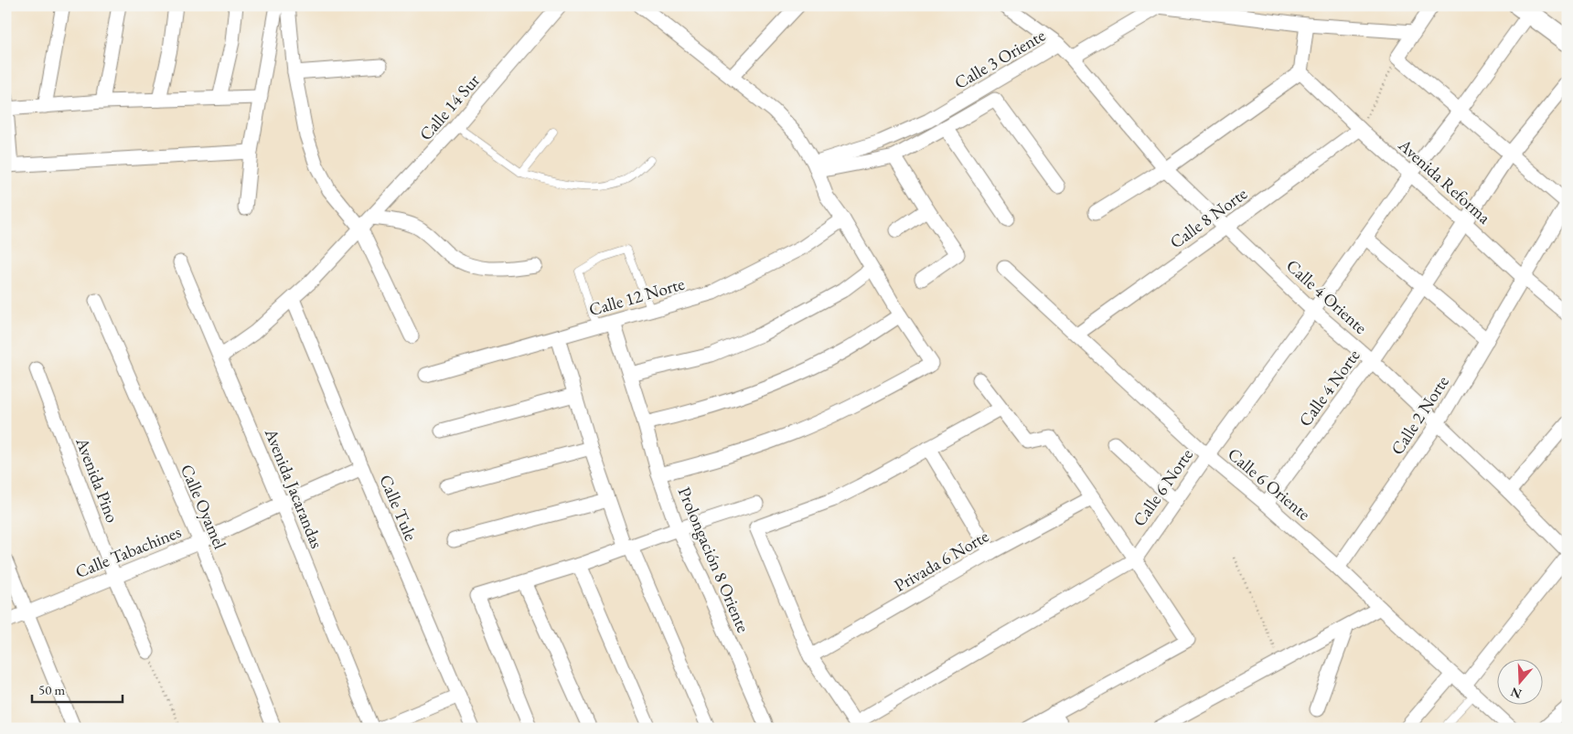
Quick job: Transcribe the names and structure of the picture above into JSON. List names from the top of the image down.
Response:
{
  "streets": {
    "street": [
      "Calle 3 Oriente",
      "Calle 14 Sur",
      "Avenida Reforma",
      "Calle 8 Norte",
      "Calle 12 Norte",
      "Calle 4 Oriente",
      "Calle 4 Norte",
      "Calle 2 Norte",
      "Avenida Pino",
      "Calle 6 Oriente",
      "Calle 6 Norte",
      "Avenida Jacarandas",
      "Calle Oyamel",
      "Calle Tule",
      "Calle Tabachines",
      "Prolongación 8 Oriente",
      "Privada 6 Norte"
    ]
  },
  "crossings": [
    ["Calle 3 Oriente", "Calle 4 Oriente"],
    ["Calle 14 Sur", "Avenida Jacarandas"],
    ["Calle 14 Sur", "Calle Tule"],
    ["Avenida Reforma", "Calle 8 Norte"],
    ["Avenida Reforma", "Calle 4 Norte"],
    ["Avenida Reforma", "Calle 2 Norte"],
    ["Avenida Reforma", "Calle 6 Norte"],
    ["Calle 8 Norte", "Calle 4 Oriente"],
    ["Calle 8 Norte", "Calle 6 Oriente"],
    ["Calle 12 Norte", "Prolongación 8 Oriente"],
    ["Calle 4 Oriente", "Calle 4 Norte"],
    ["Calle 4 Oriente", "Calle 2 Norte"],
    ["Calle 4 Oriente", "Calle 6 Norte"],
    ["Calle 4 Norte", "Calle 6 Oriente"],
    ["Calle 2 Norte", "Calle 6 Oriente"],
    ["Avenida Pino", "Calle Tabachines"],
    ["Calle 6 Oriente", "Calle 6 Norte"],
    ["Avenida Jacarandas", "Calle Tabachines"],
    ["Calle Oyamel", "Calle Tabachines"],
    ["Calle Tule", "Calle Tabachines"]
  ],
  "scale_bar": "50 m",
  "north": "bottom"
}
